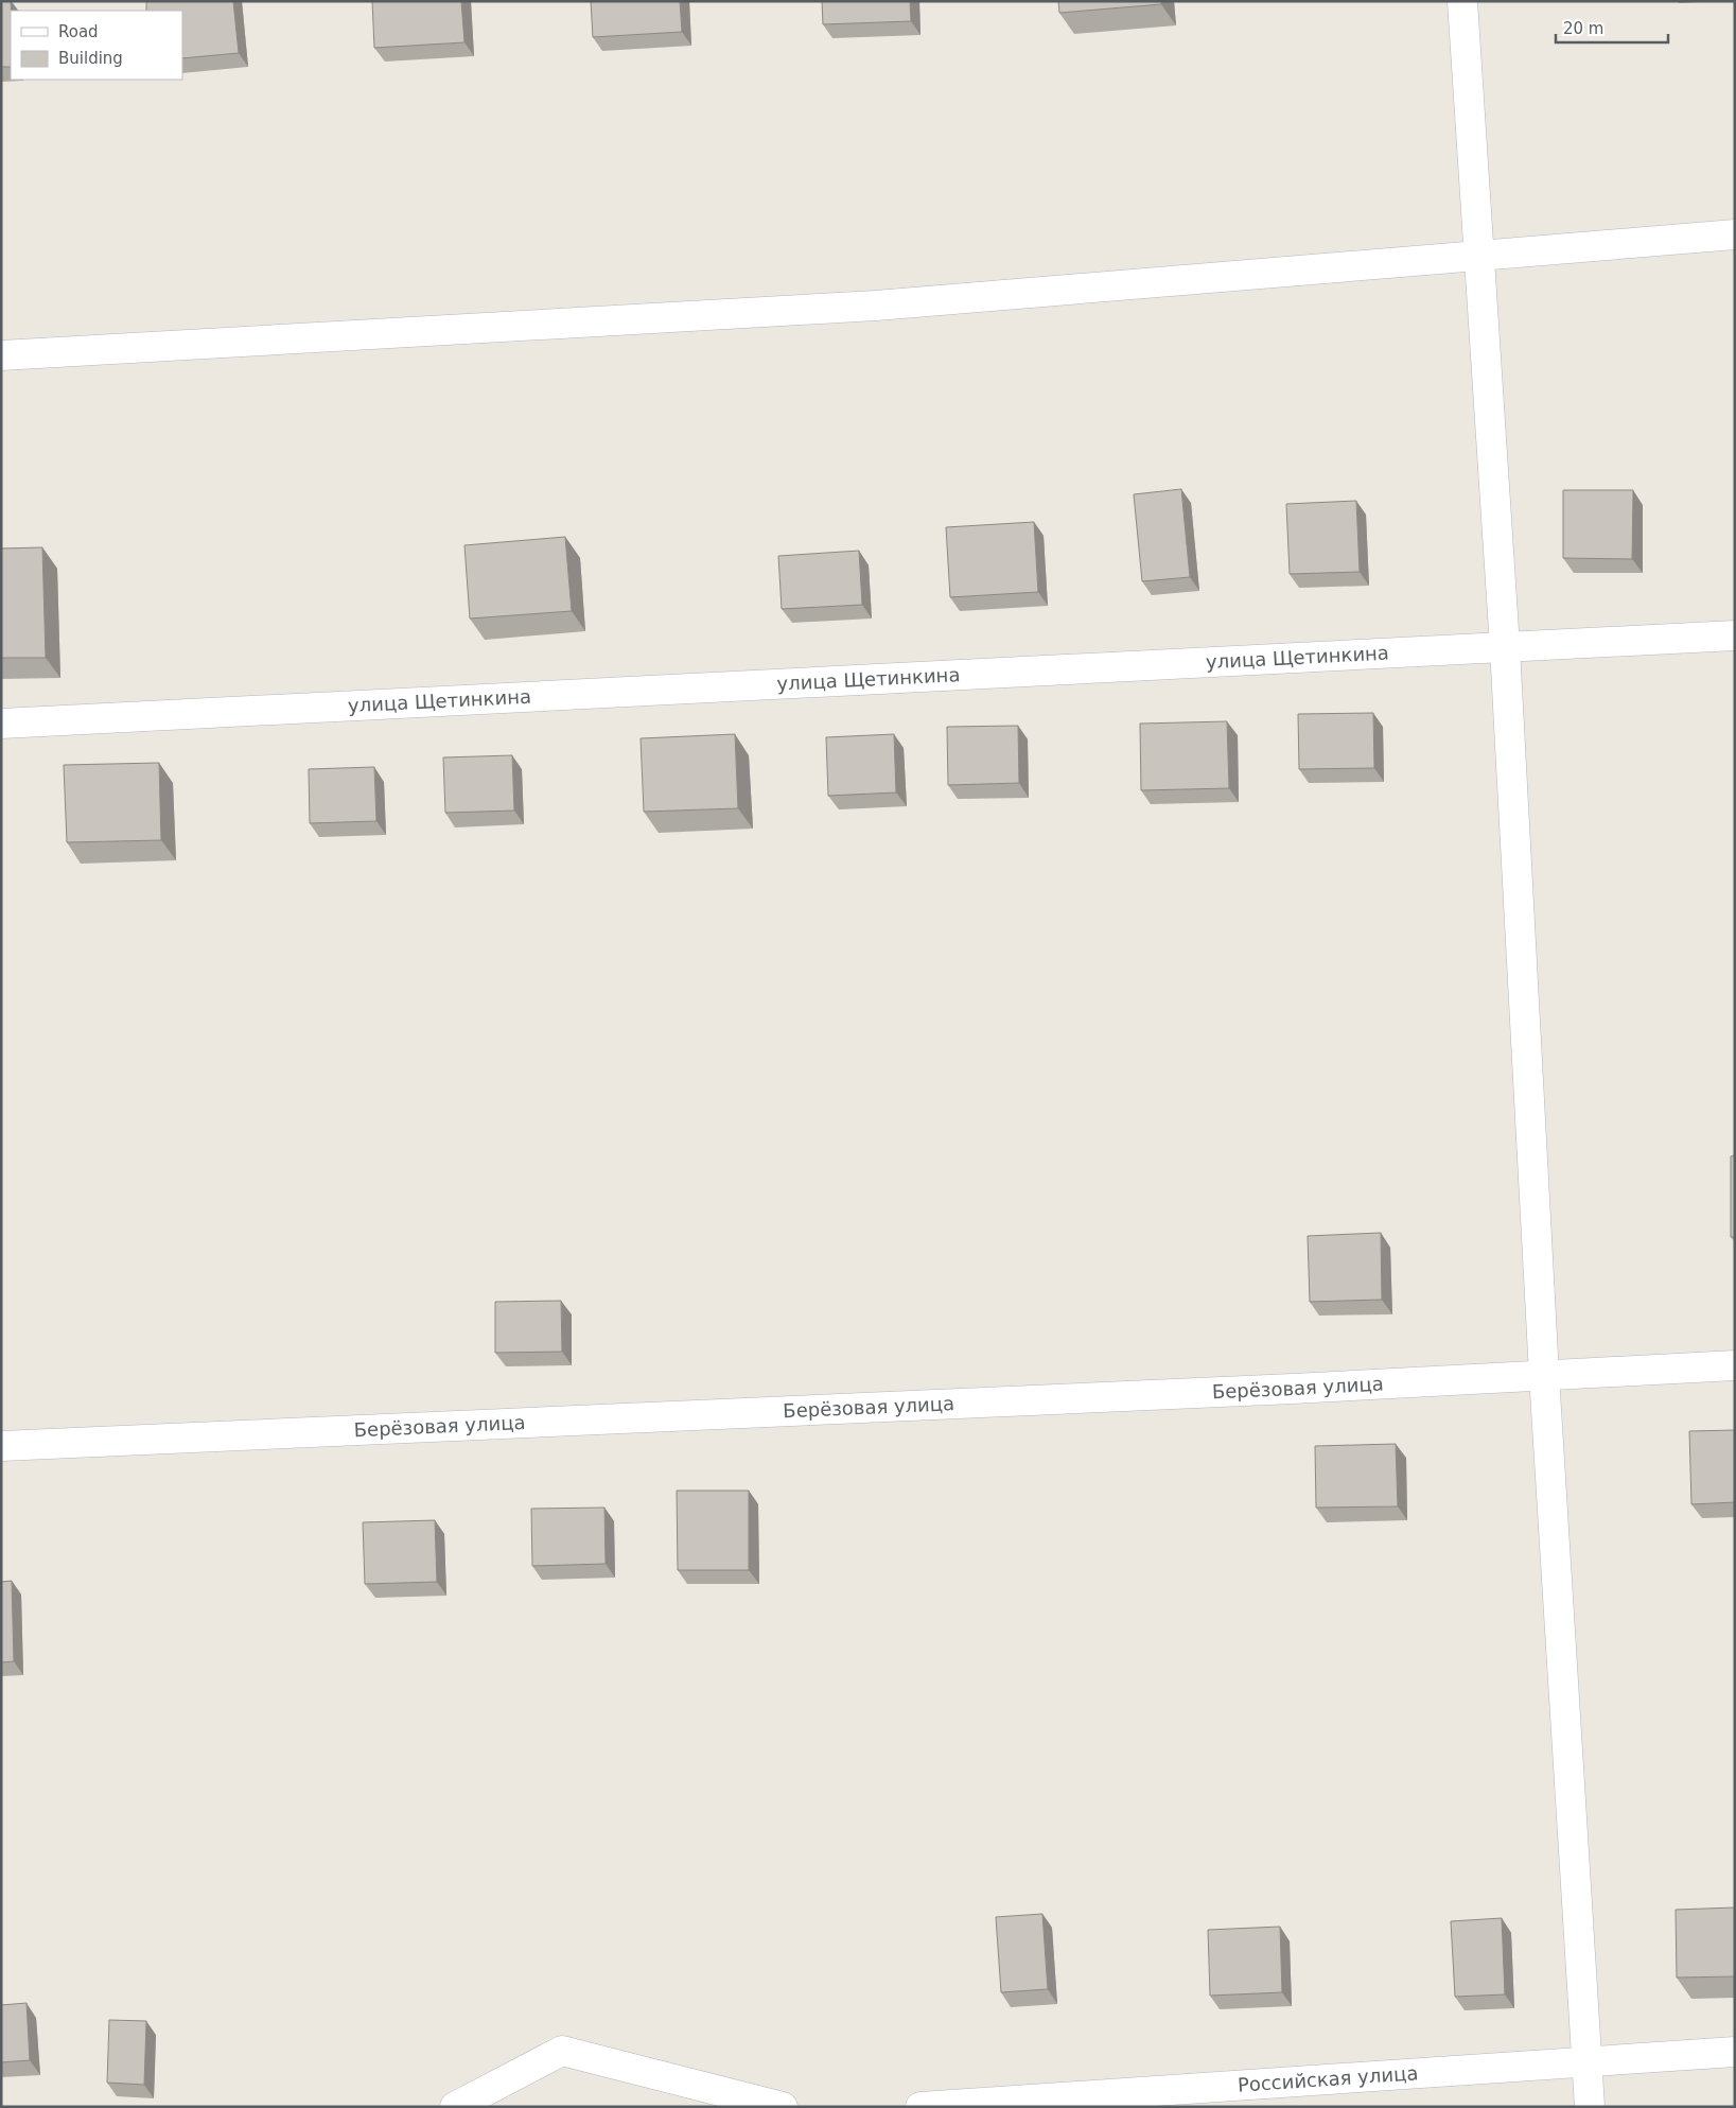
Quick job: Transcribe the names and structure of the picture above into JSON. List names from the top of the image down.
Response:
{
  "streets": {
    "street": ["улица Щетинкина", "Берёзовая улица", "Российская улица"]
  },
  "legend": ["Road", "Building"],
  "scale_bar": "20 m"
}
